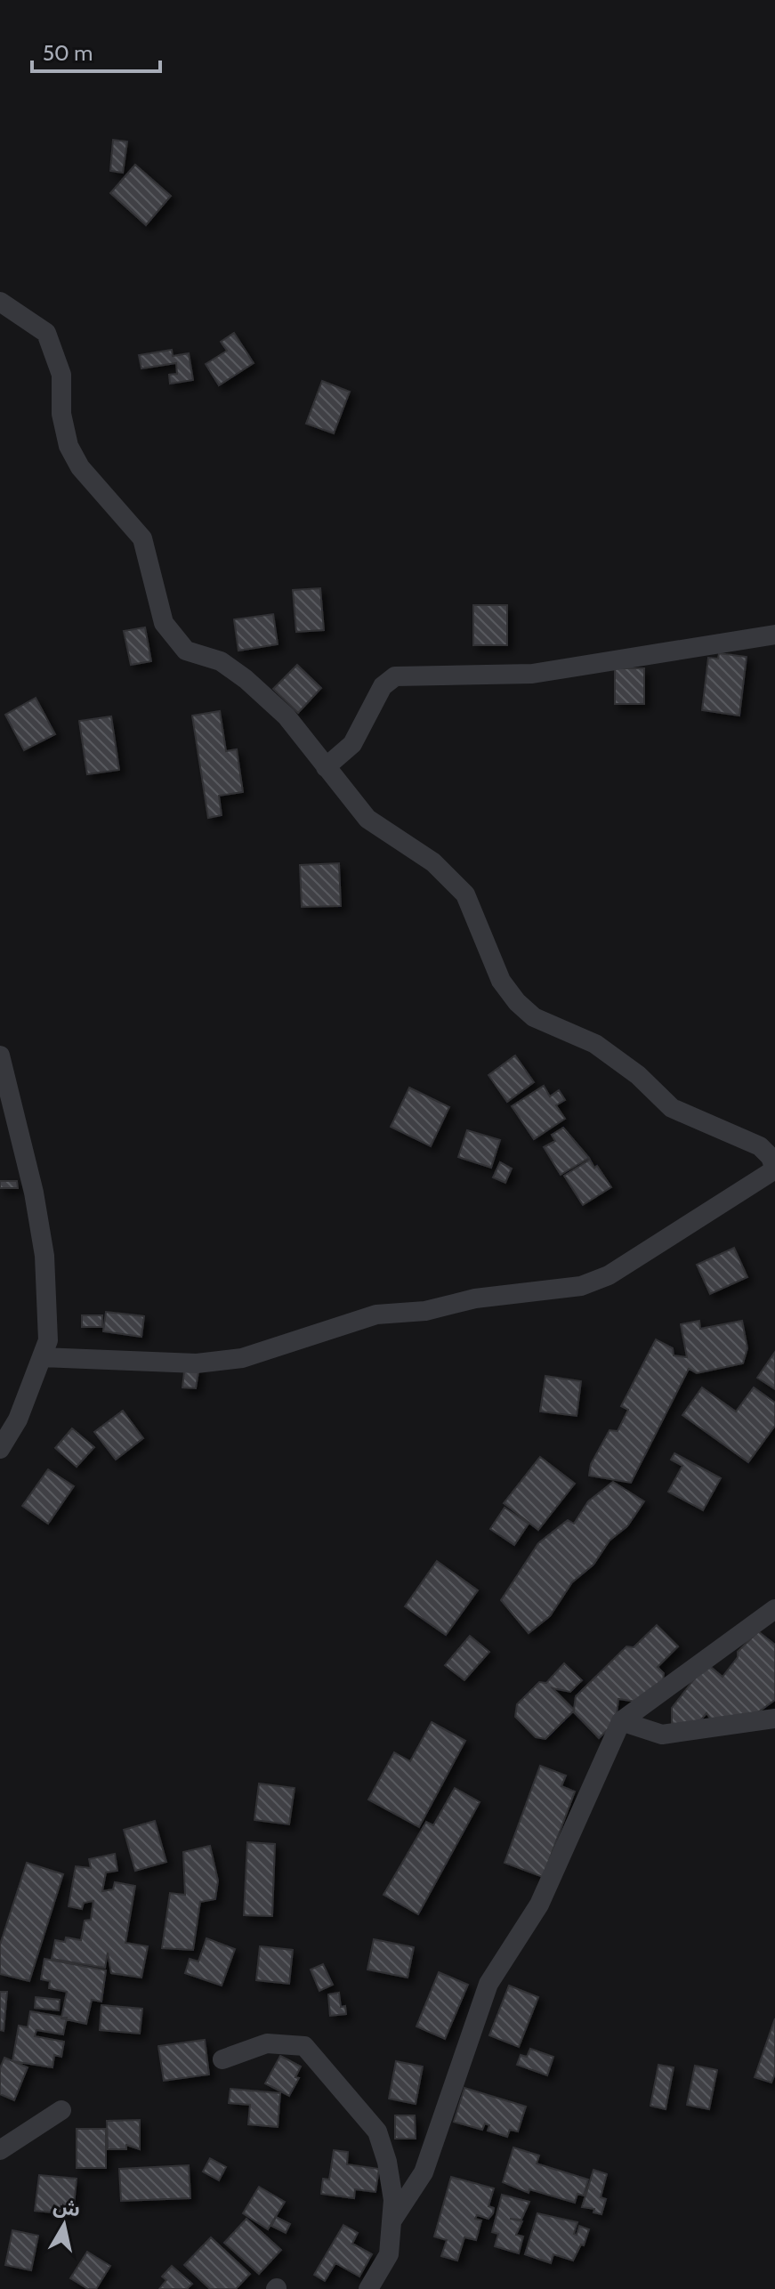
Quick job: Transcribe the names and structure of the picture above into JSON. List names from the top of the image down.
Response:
{
  "scale_bar": "50 m",
  "north": "top"
}
